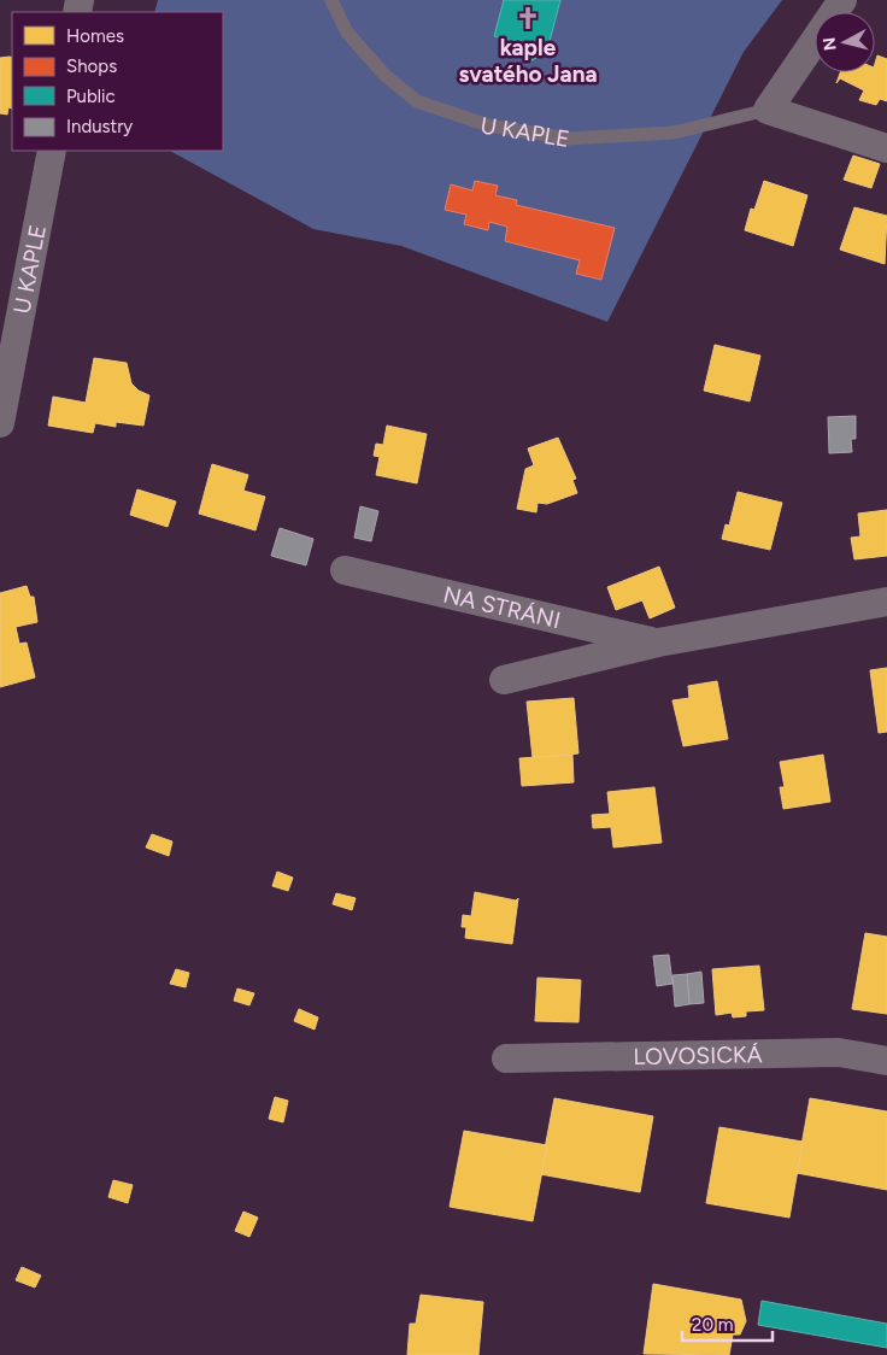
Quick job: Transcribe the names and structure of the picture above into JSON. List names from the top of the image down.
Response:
{
  "streets": {
    "street": ["U KAPLE", "NA STRÁNI", "LOVOSICKÁ"]
  },
  "places": {
    "church": ["kaple svatého Jana"]
  },
  "legend": [
    "Homes",
    "Shops",
    "Public",
    "Industry"
  ],
  "scale_bar": "20 m",
  "north": "left"
}
